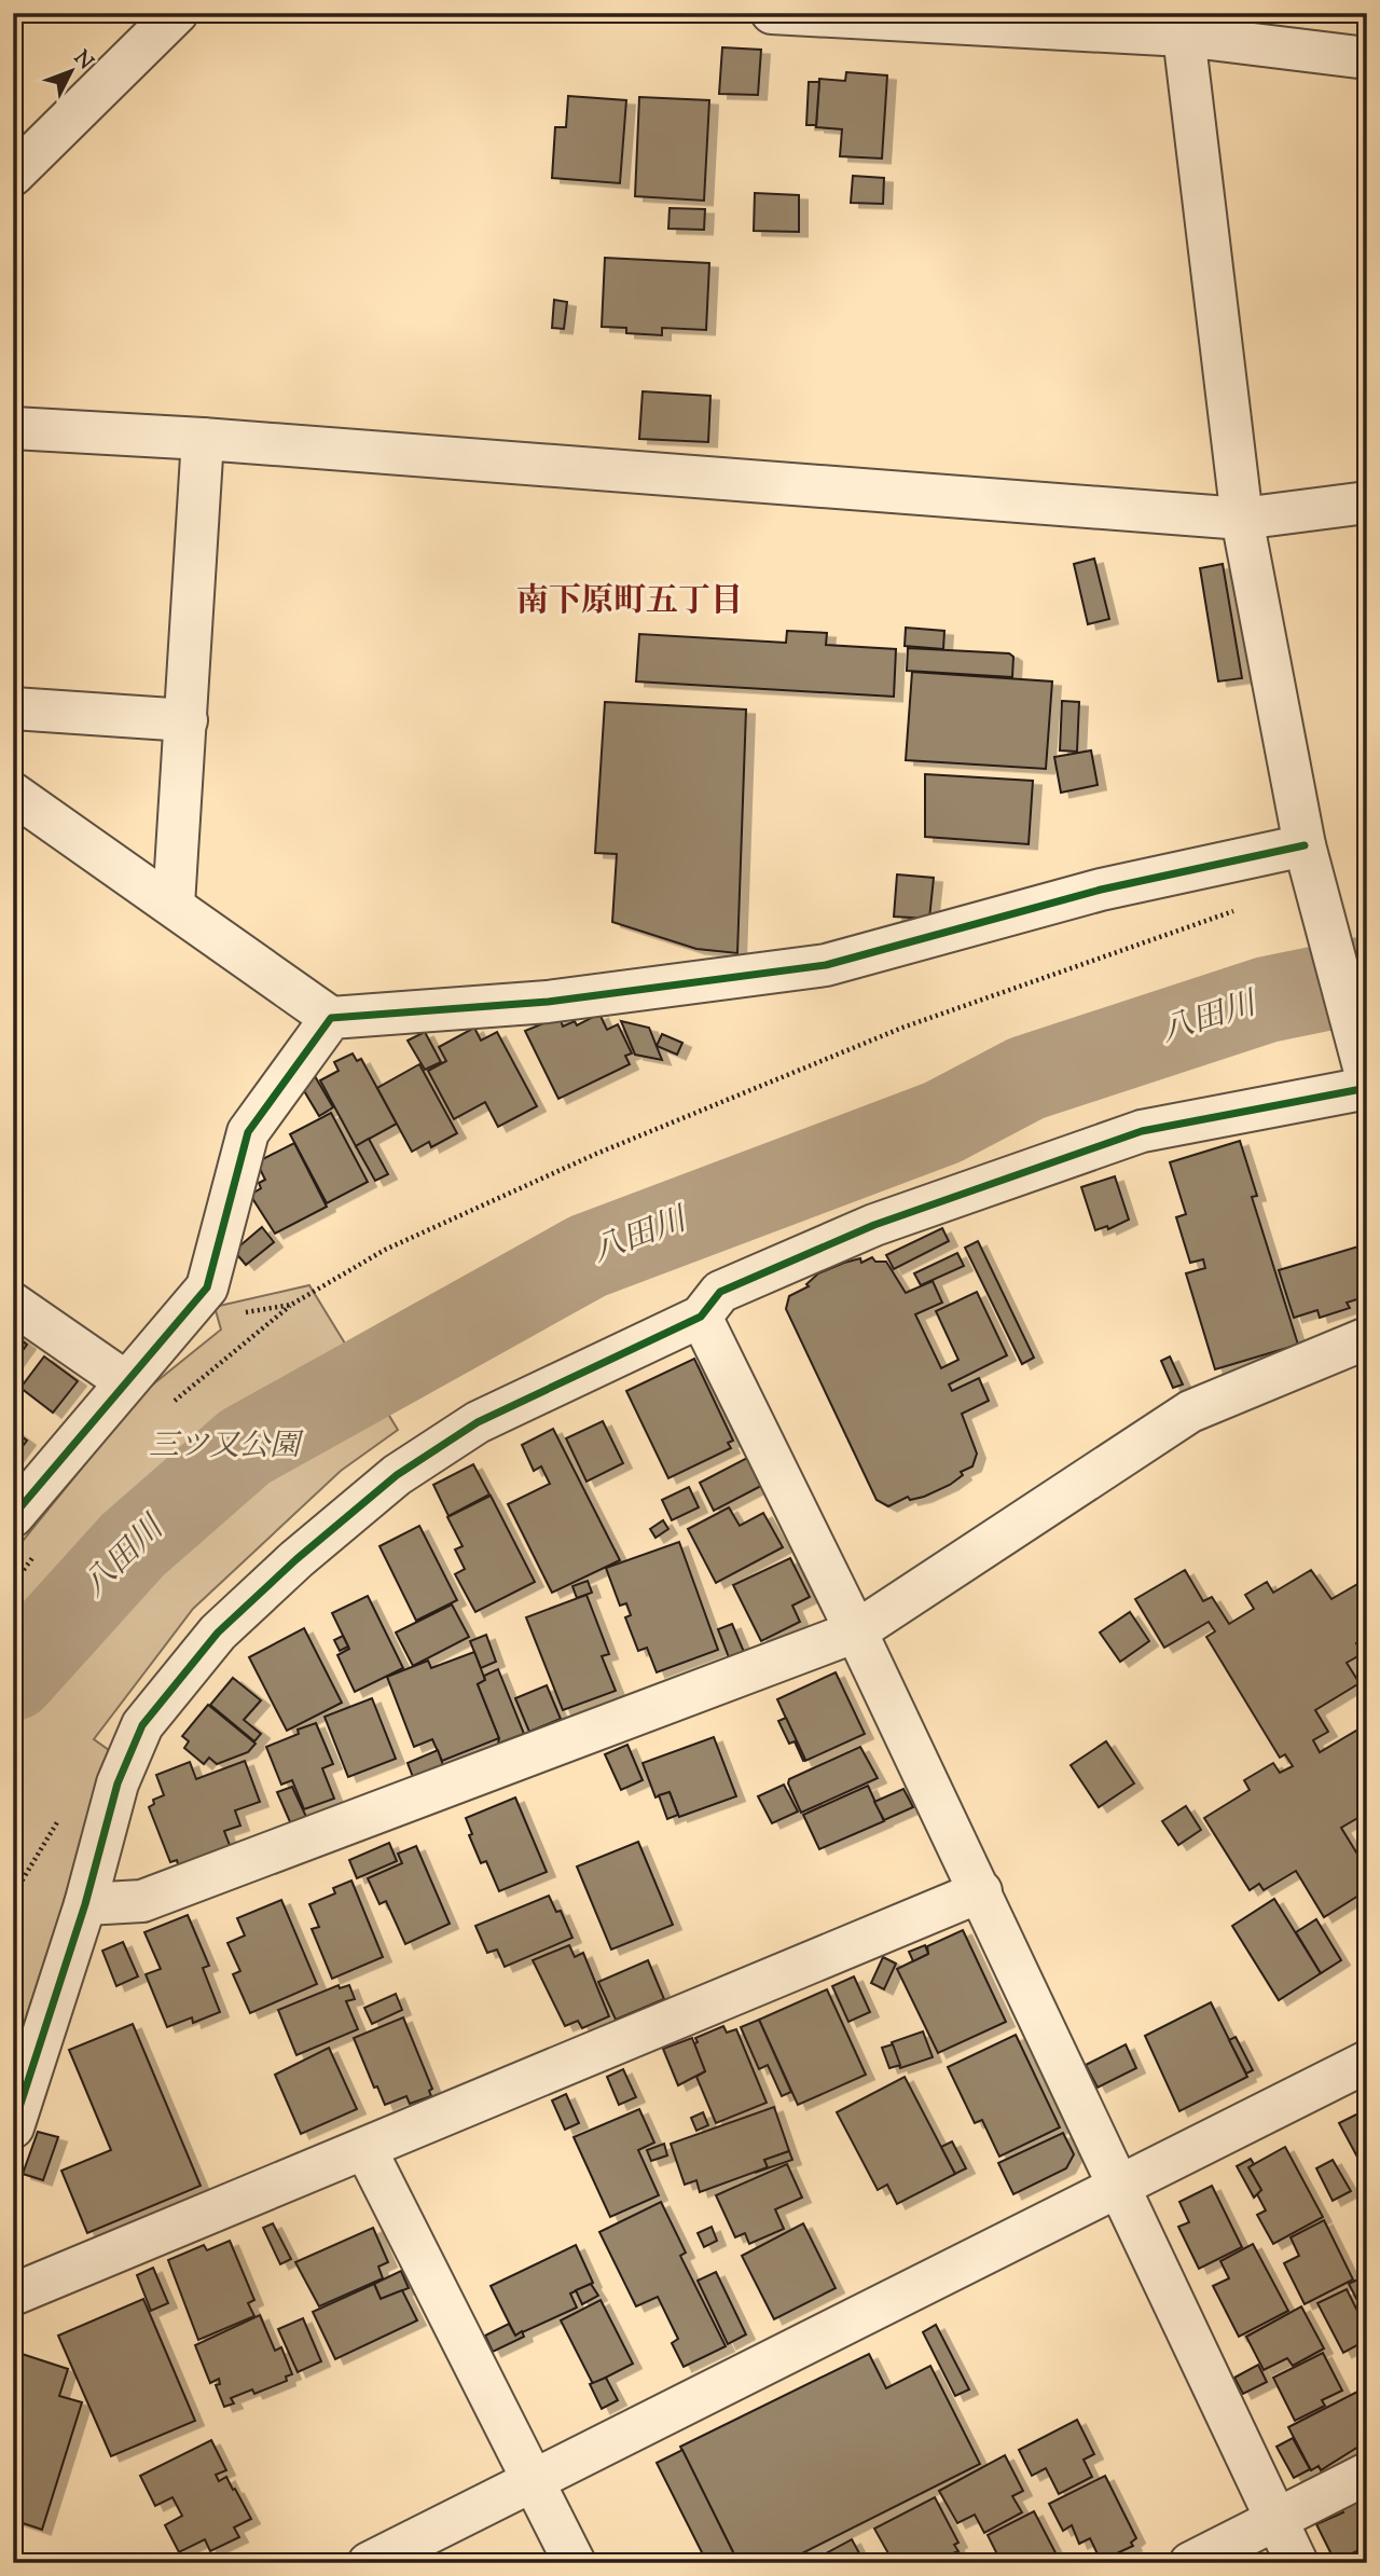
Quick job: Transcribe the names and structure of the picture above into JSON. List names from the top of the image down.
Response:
{
  "districts": ["南下原町五丁目"],
  "water": ["八田川"],
  "parks": ["三ツ又公園"],
  "north": "top right"
}
